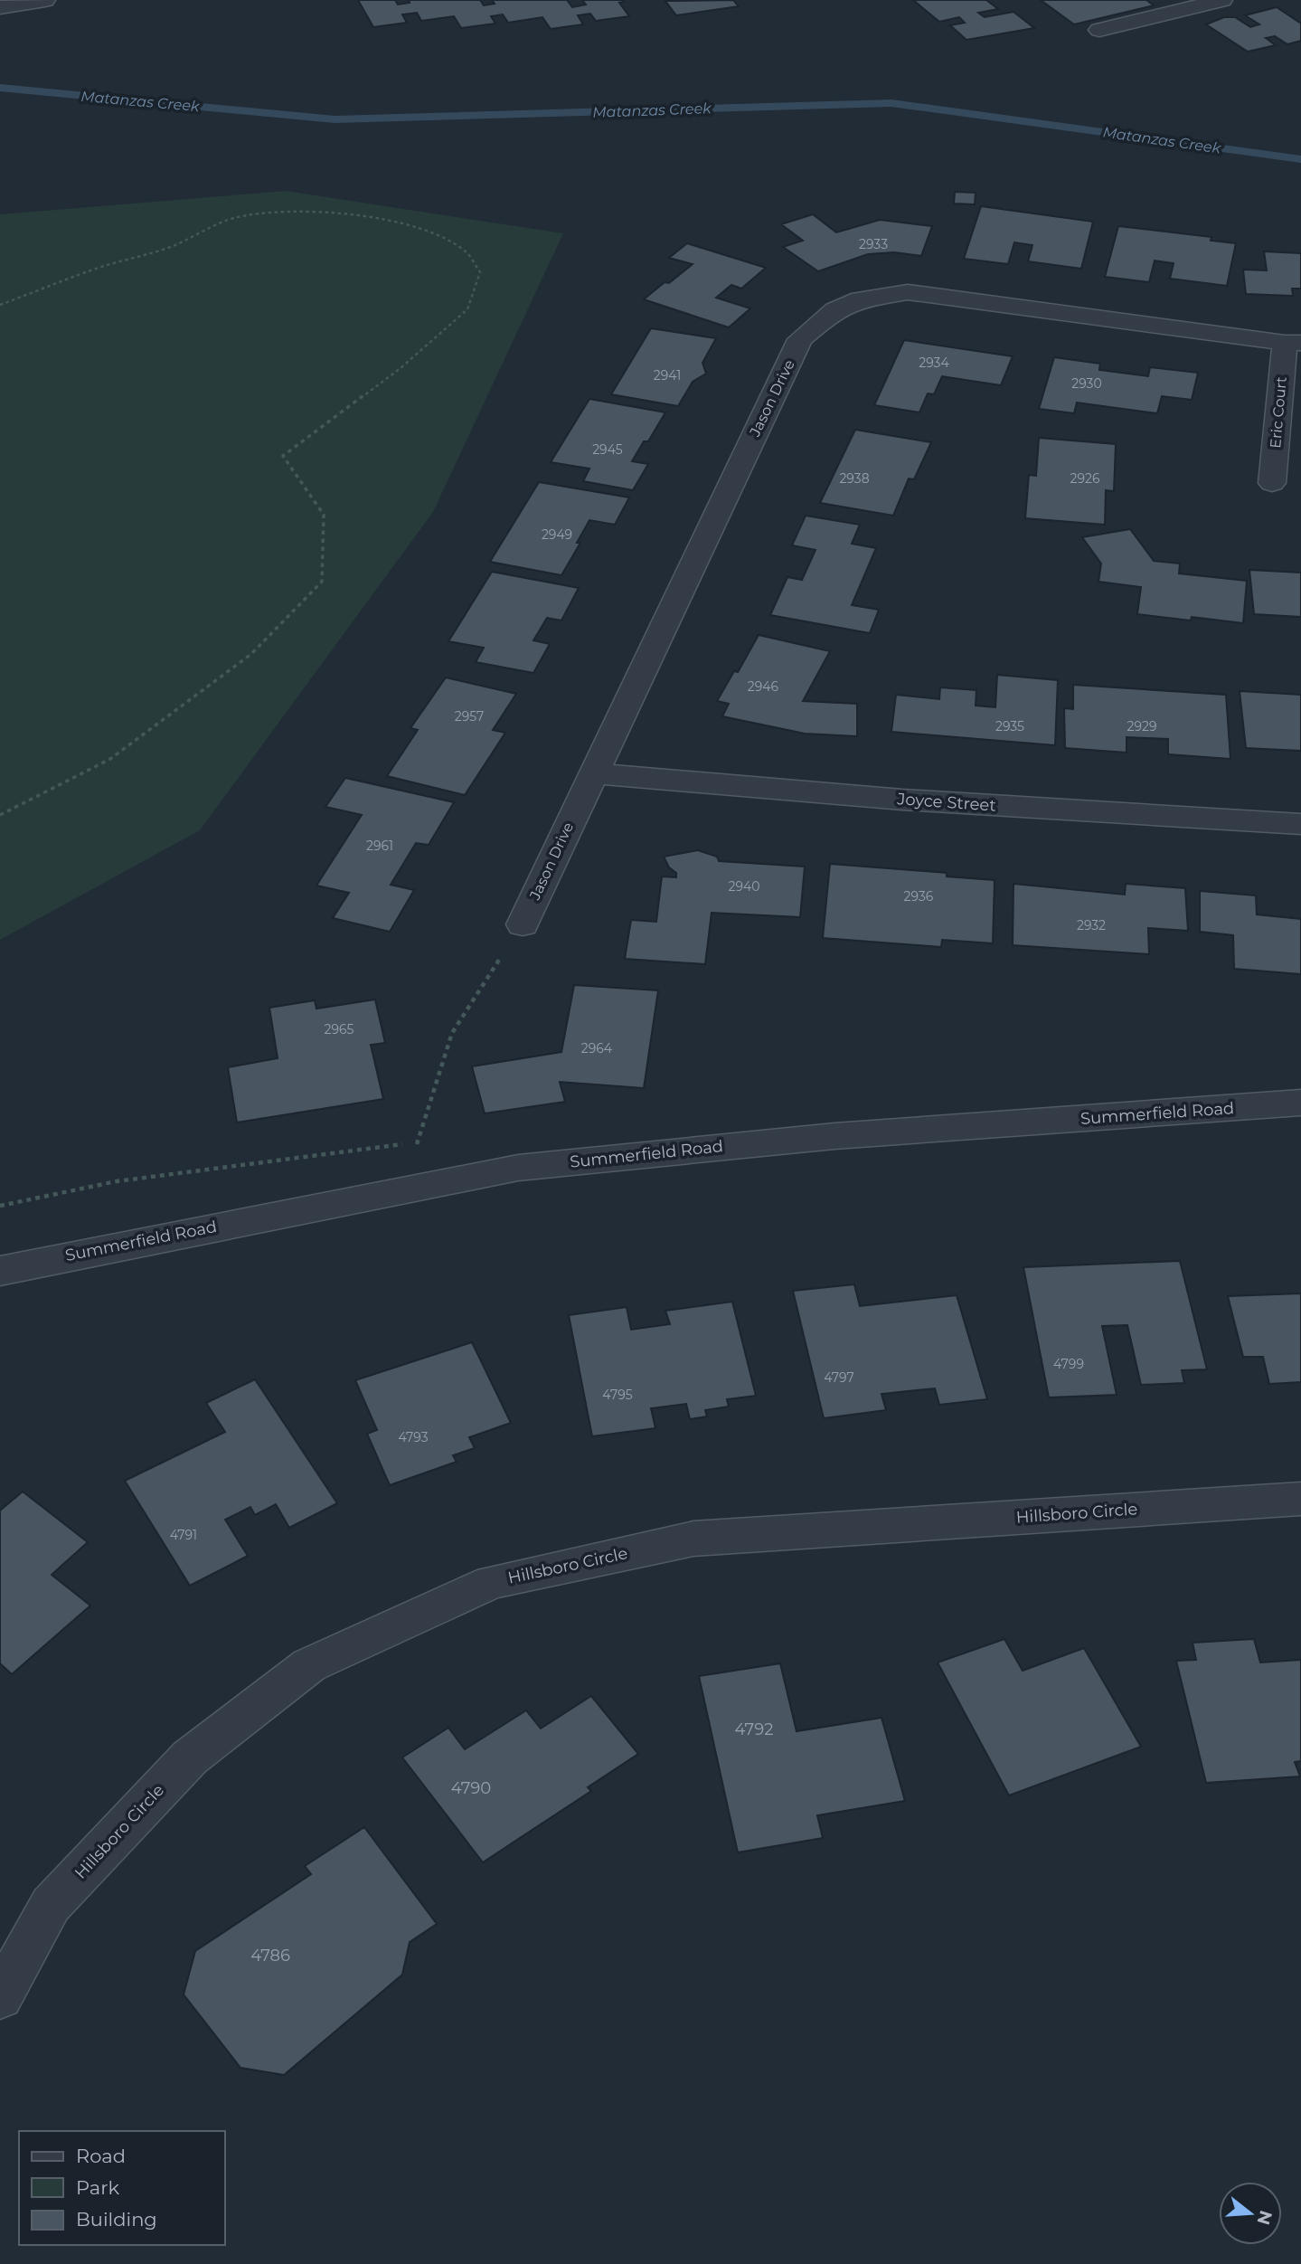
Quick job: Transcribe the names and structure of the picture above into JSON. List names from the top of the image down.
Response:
{
  "streets": {
    "street": [
      "Jason Drive",
      "Eric Court",
      "Joyce Street",
      "Summerfield Road",
      "Hillsboro Circle"
    ]
  },
  "crossings": [
    ["Jason Drive", "Eric Court"],
    ["Jason Drive", "Joyce Street"]
  ],
  "water": ["Matanzas Creek"],
  "house_numbers": [
    "2933",
    "2934",
    "2941",
    "2930",
    "2945",
    "2938",
    "2926",
    "2949",
    "2946",
    "2957",
    "2935",
    "2929",
    "2961",
    "2940",
    "2936",
    "2932",
    "2965",
    "2964",
    "4799",
    "4797",
    "4795",
    "4793",
    "4791",
    "4792",
    "4790",
    "4786"
  ],
  "legend": ["Road", "Park", "Building"],
  "north": "right"
}
